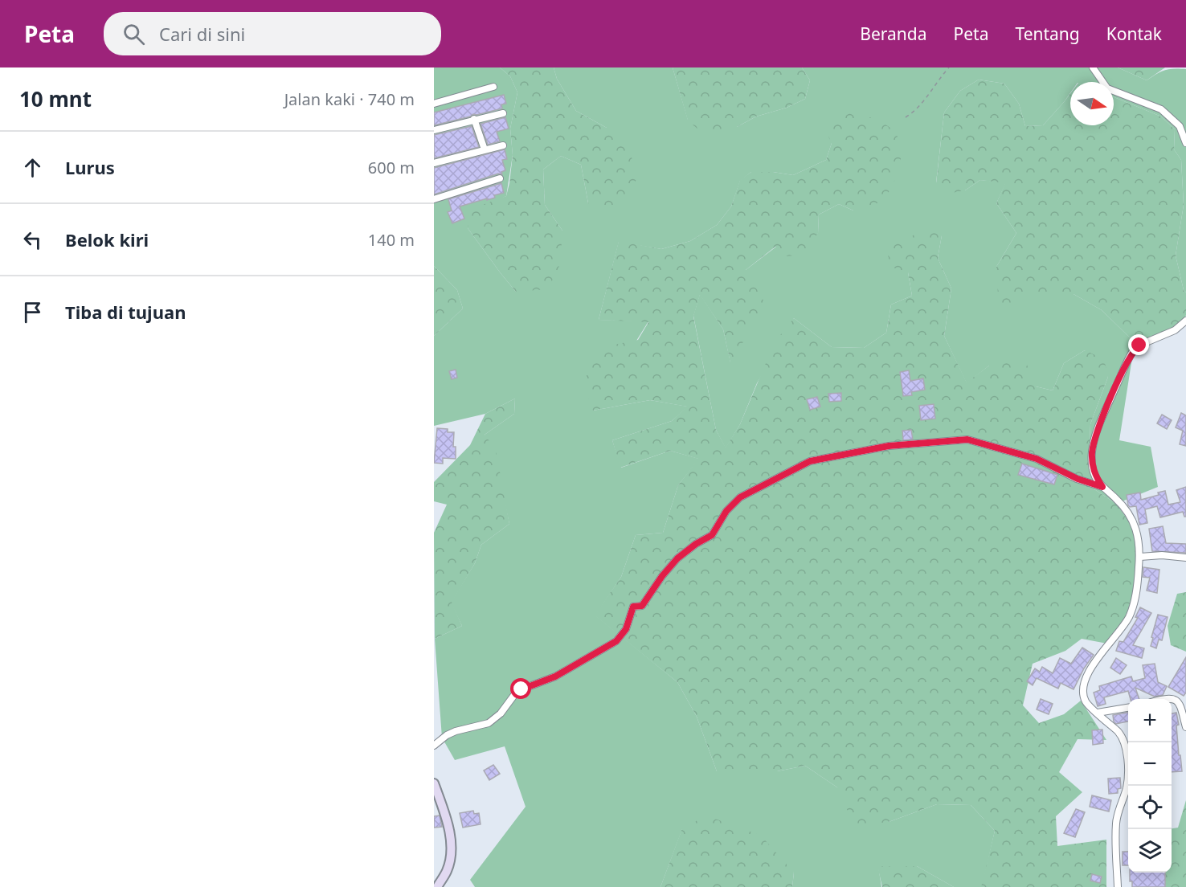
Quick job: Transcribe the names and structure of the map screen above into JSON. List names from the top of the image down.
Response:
{
  "north": "right",
  "page": {
    "header": "Peta",
    "search": "Cari di sini",
    "nav": [
      "Beranda",
      "Peta",
      "Tentang",
      "Kontak"
    ],
    "heading": ["10 mnt", "Jalan kaki · 740 m"],
    "list": [
      ["Lurus", "600 m"],
      ["Belok kiri", "140 m"],
      "Tiba di tujuan"
    ],
    "map_buttons": ["+", "−"]
  }
}
